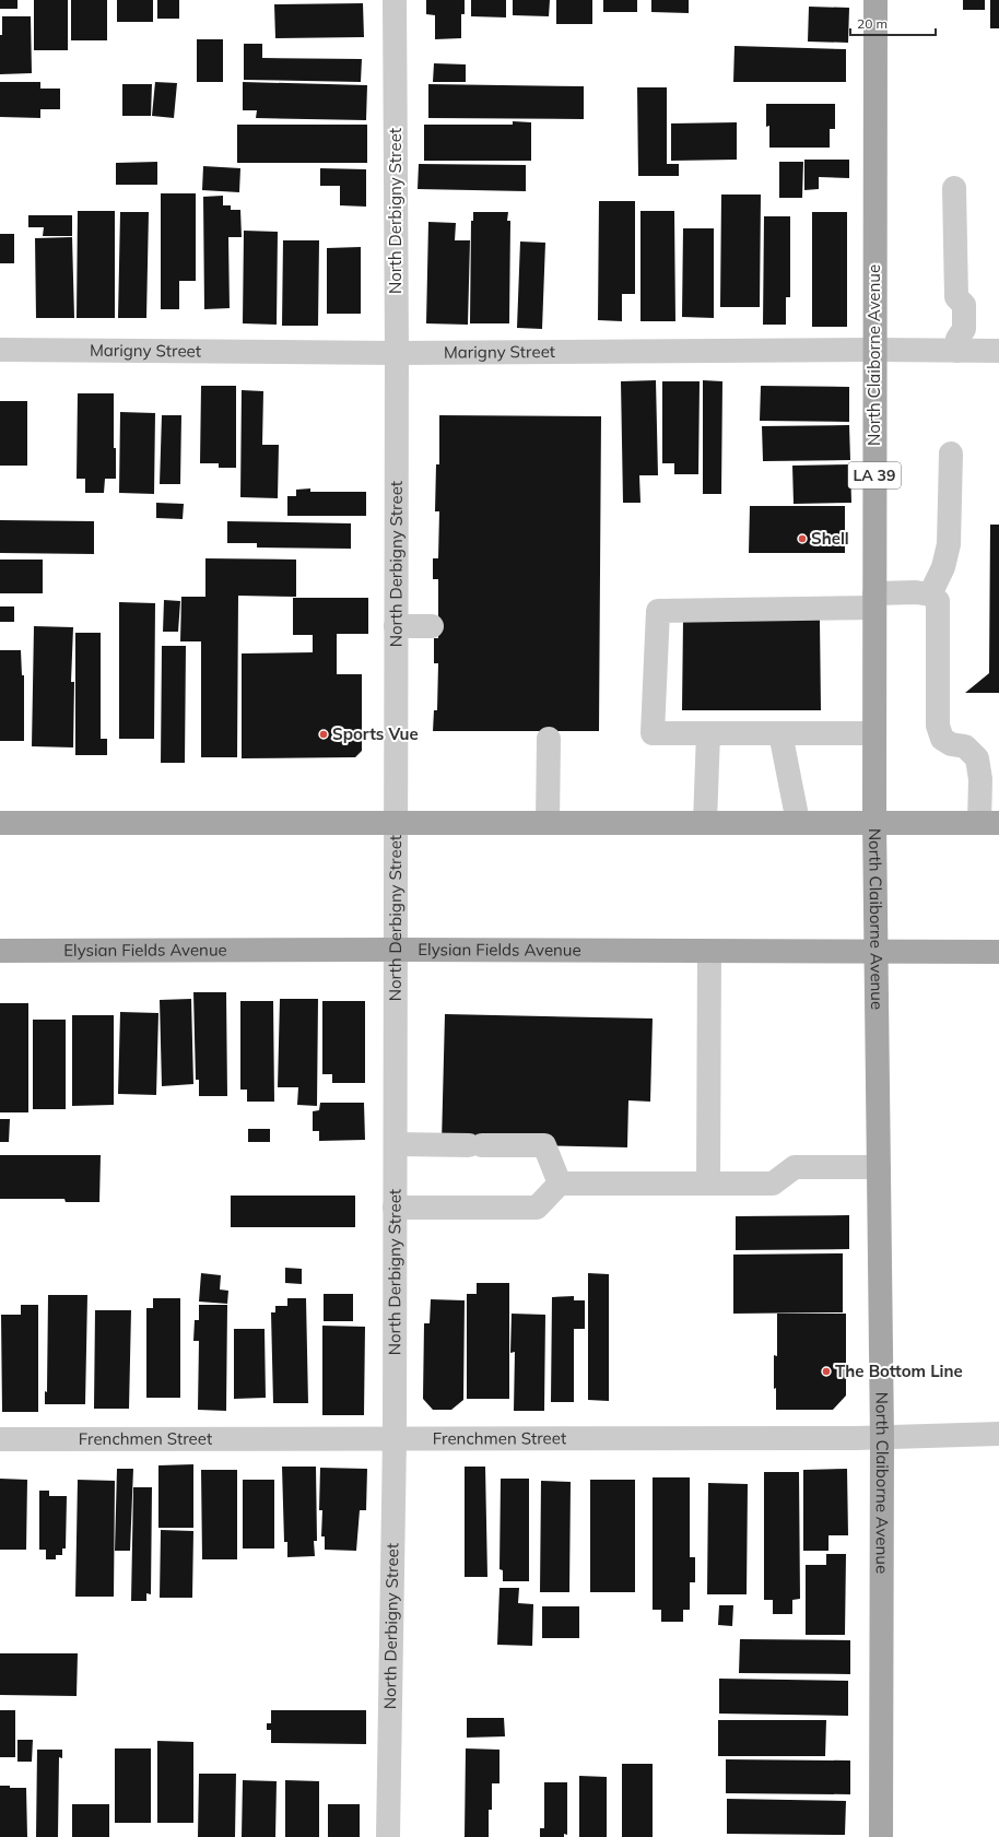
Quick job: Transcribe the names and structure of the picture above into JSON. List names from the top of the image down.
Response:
{
  "streets": {
    "main road": ["North Claiborne Avenue", "LA 39", "Elysian Fields Avenue"],
    "street": ["North Derbigny Street", "Marigny Street", "Frenchmen Street"]
  },
  "crossings": [
    ["North Derbigny Street", "Marigny Street"],
    ["North Derbigny Street", "Elysian Fields Avenue"],
    ["North Derbigny Street", "Frenchmen Street"],
    ["Marigny Street", "North Claiborne Avenue"],
    ["North Claiborne Avenue", "Elysian Fields Avenue"],
    ["North Claiborne Avenue", "Frenchmen Street"]
  ],
  "places": ["Shell", "Sports Vue", "The Bottom Line"],
  "scale_bar": "20 m"
}
